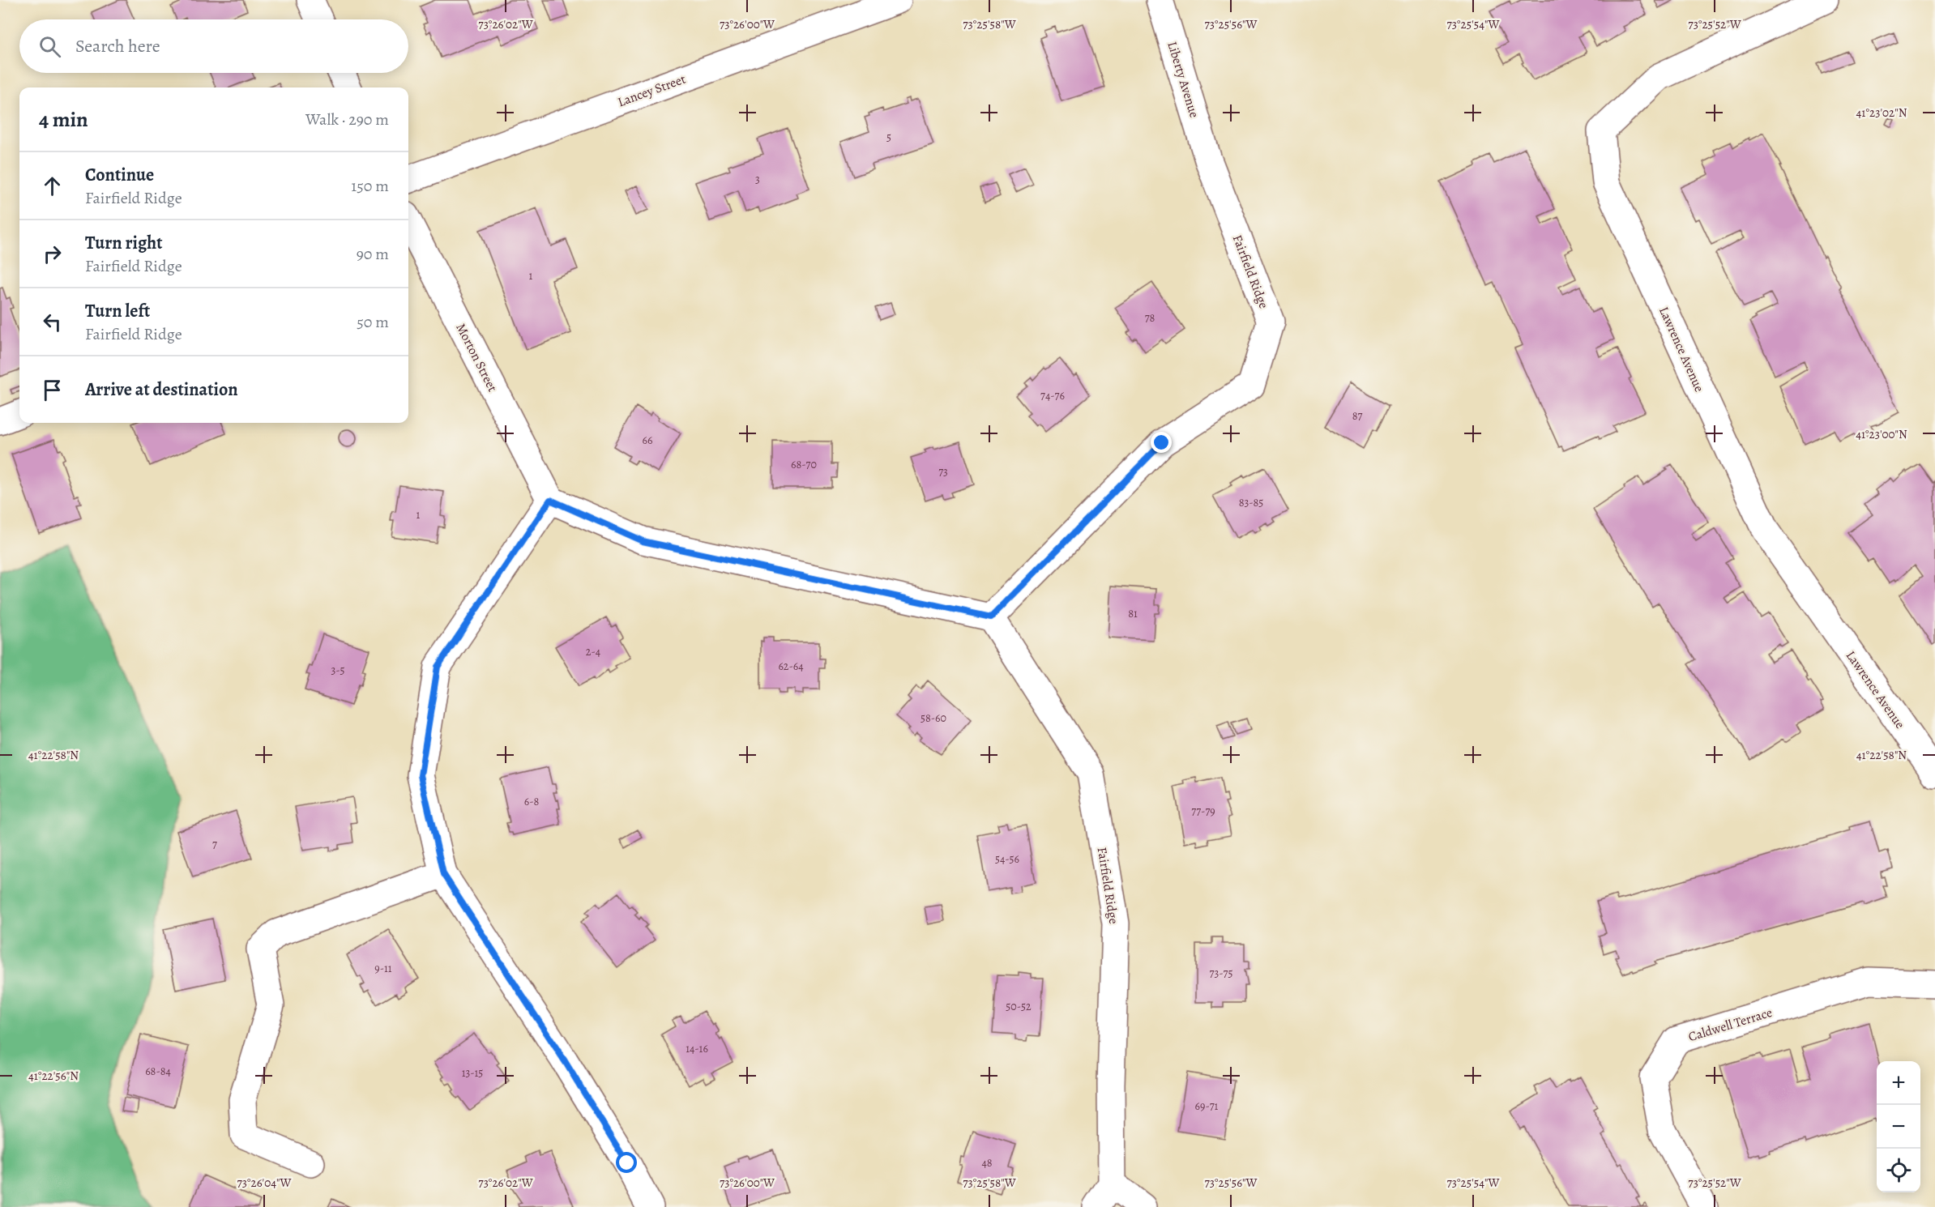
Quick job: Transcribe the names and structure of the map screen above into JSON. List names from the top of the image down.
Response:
{
  "streets": {
    "street": [
      "Liberty Avenue",
      "Lancey Street",
      "Fairfield Ridge",
      "Lawrence Avenue",
      "Morton Street",
      "Caldwell Terrace"
    ]
  },
  "crossings": [
    ["Liberty Avenue", "Fairfield Ridge"]
  ],
  "house_numbers": [
    "5",
    "3",
    "1",
    "78",
    "74-76",
    "87",
    "66",
    "68-70",
    "73",
    "83-85",
    "1",
    "81",
    "2-4",
    "62-64",
    "3-5",
    "58-60",
    "6-8",
    "77-79",
    "7",
    "54-56",
    "9-11",
    "73-75",
    "50-52",
    "14-16",
    "68-84",
    "13-15",
    "69-71",
    "48"
  ],
  "page": {
    "search": "Search here",
    "heading": ["4 min", "Walk · 290 m"],
    "list": [
      ["Continue", "Fairfield Ridge", "150 m"],
      ["Turn right", "Fairfield Ridge", "90 m"],
      ["Turn left", "Fairfield Ridge", "50 m"],
      "Arrive at destination"
    ],
    "map_buttons": ["+", "−"]
  },
  "coordinates": [
    "73°26'02\"W",
    "73°26'00\"W",
    "73°25'58\"W",
    "73°25'56\"W",
    "73°25'54\"W",
    "73°25'52\"W",
    "41°23'02\"N",
    "41°23'00\"N",
    "41°22'58\"N",
    "41°22'56\"N",
    "73°26'04\"W"
  ]
}
